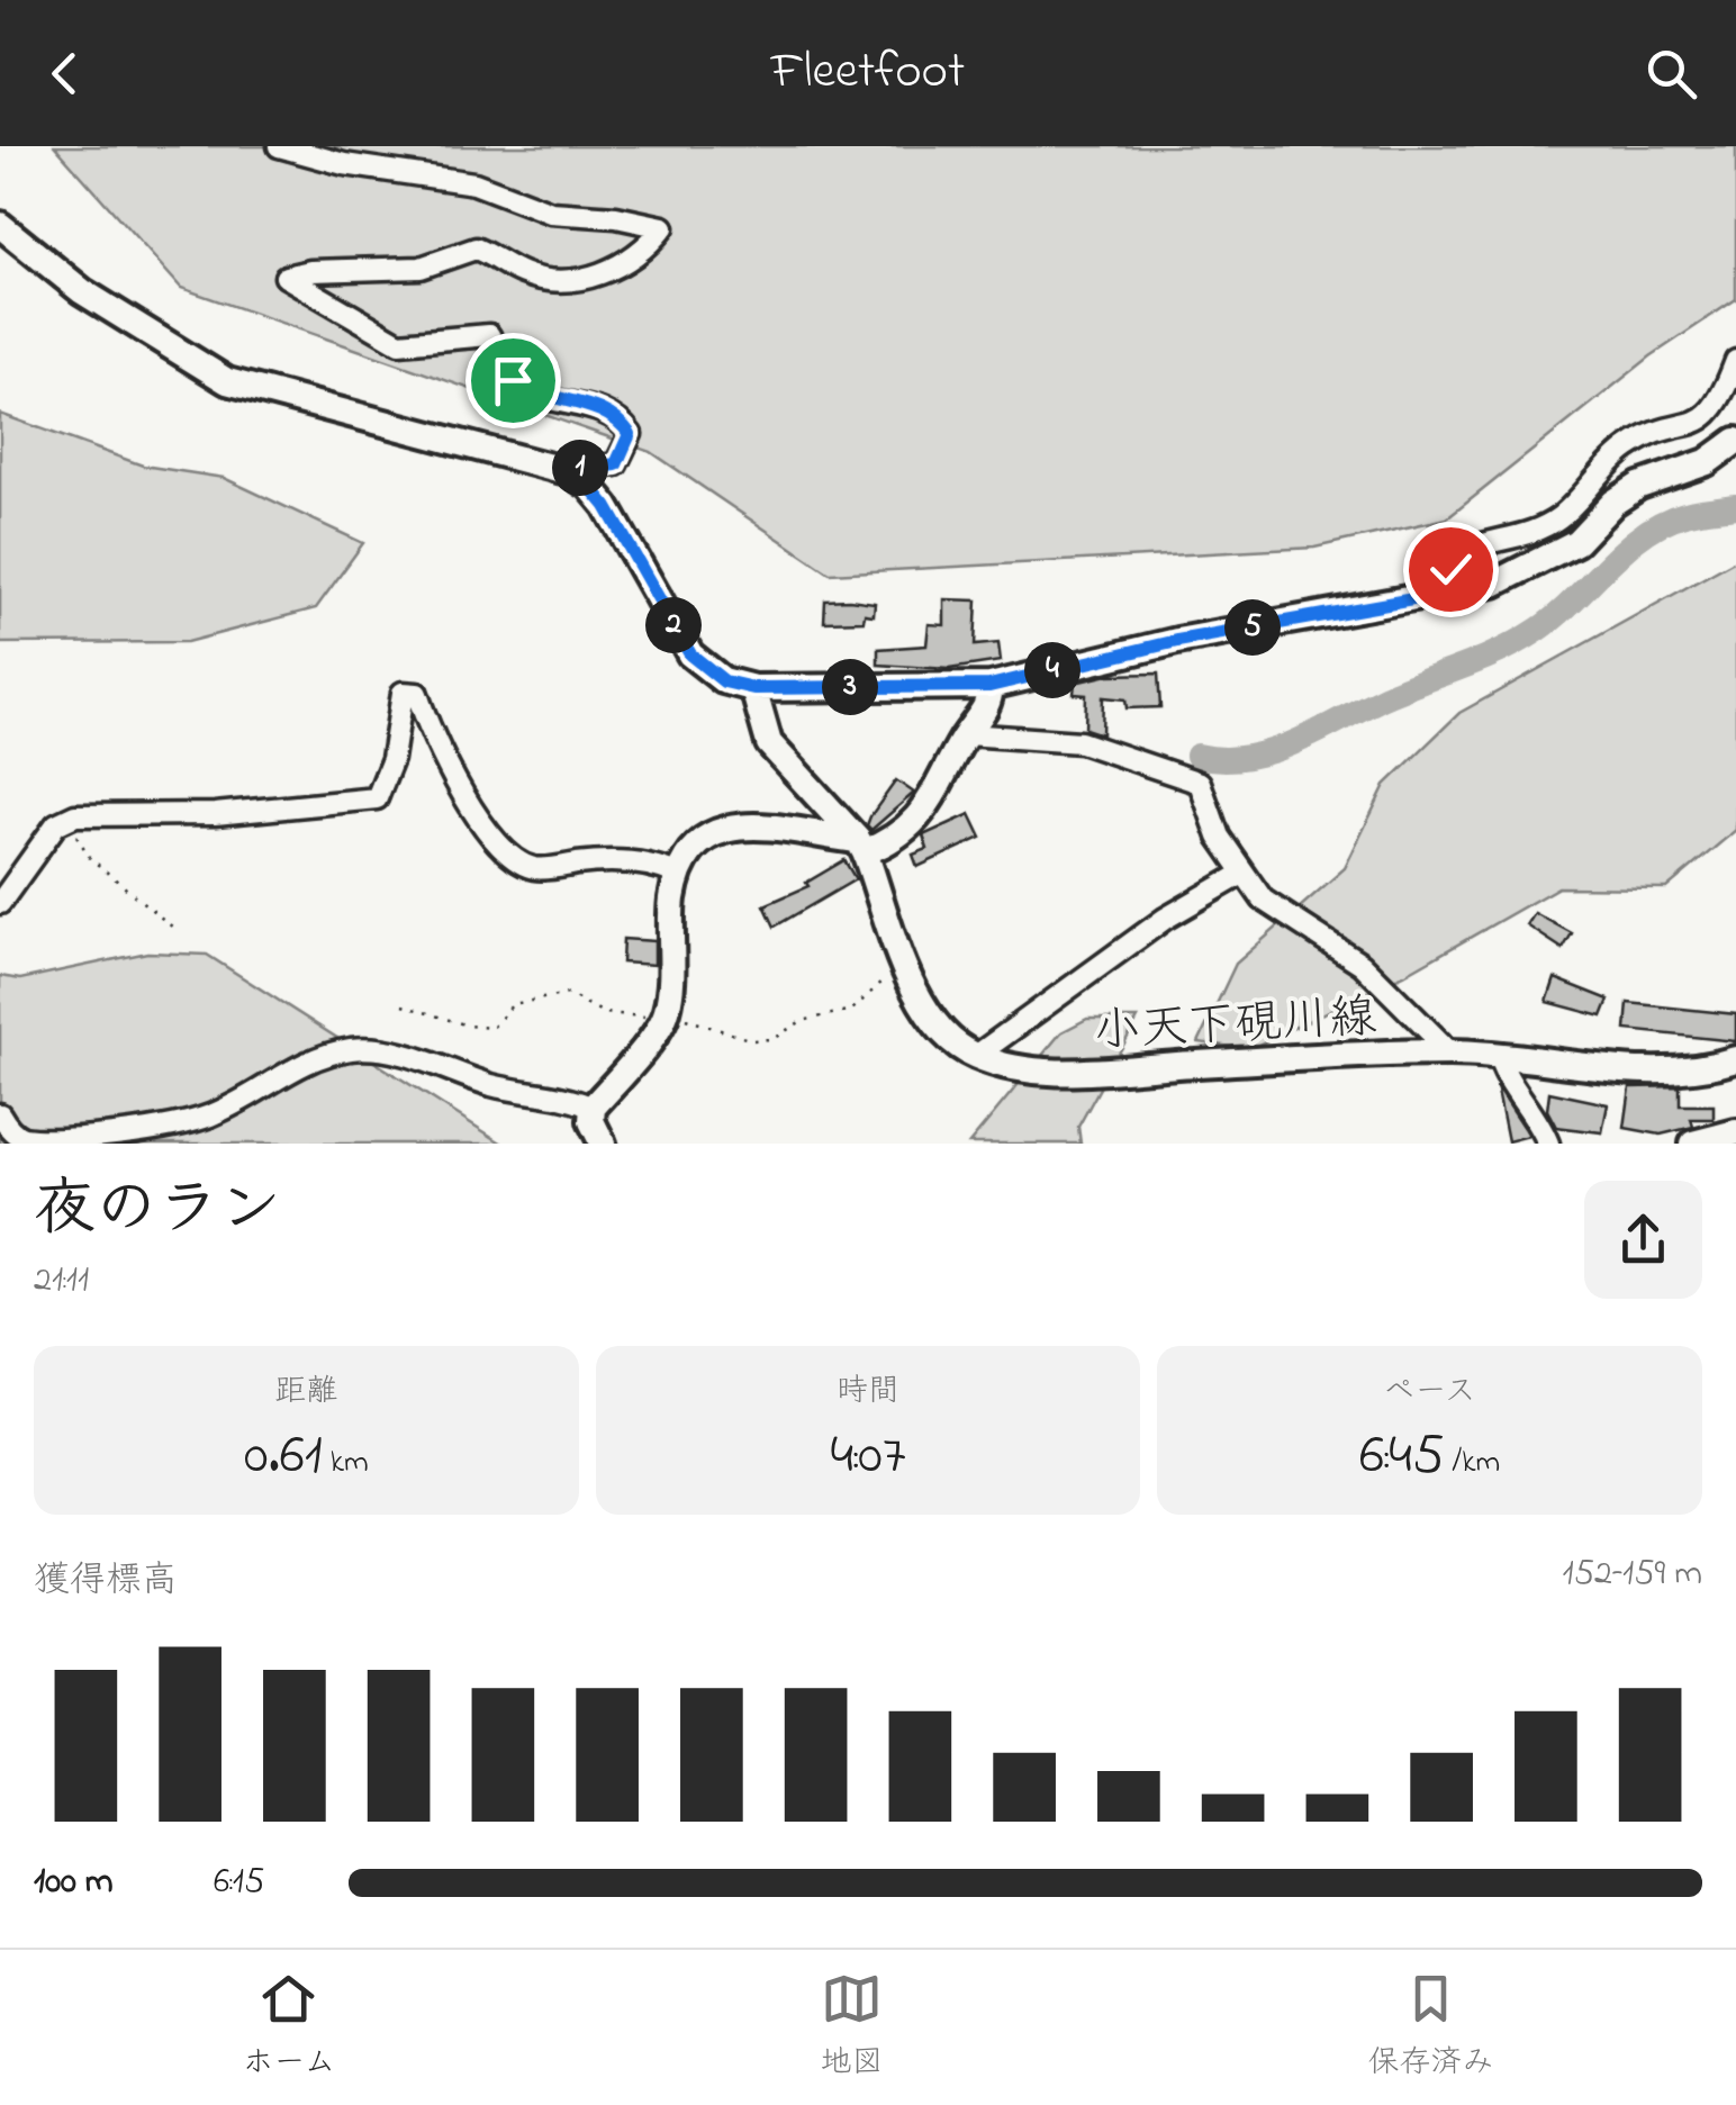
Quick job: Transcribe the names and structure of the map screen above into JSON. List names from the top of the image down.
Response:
{
  "streets": {
    "main road": ["小天下硯川線"]
  },
  "page": {
    "header": "Fleetfoot",
    "pins": [
      "1",
      "2",
      "5",
      "4",
      "3"
    ],
    "heading": ["夜のラン", "21:11"],
    "stats": [
      ["距離", "0.61 km"],
      ["時間", "4:07"],
      ["ペース", "6:45 /km"]
    ],
    "chart": ["獲得標高", "152–159 m"],
    "list": [
      {
        "name": "100 m",
        "note": "6:15"
      }
    ],
    "tabs": ["ホーム", "地図", "保存済み"]
  }
}
